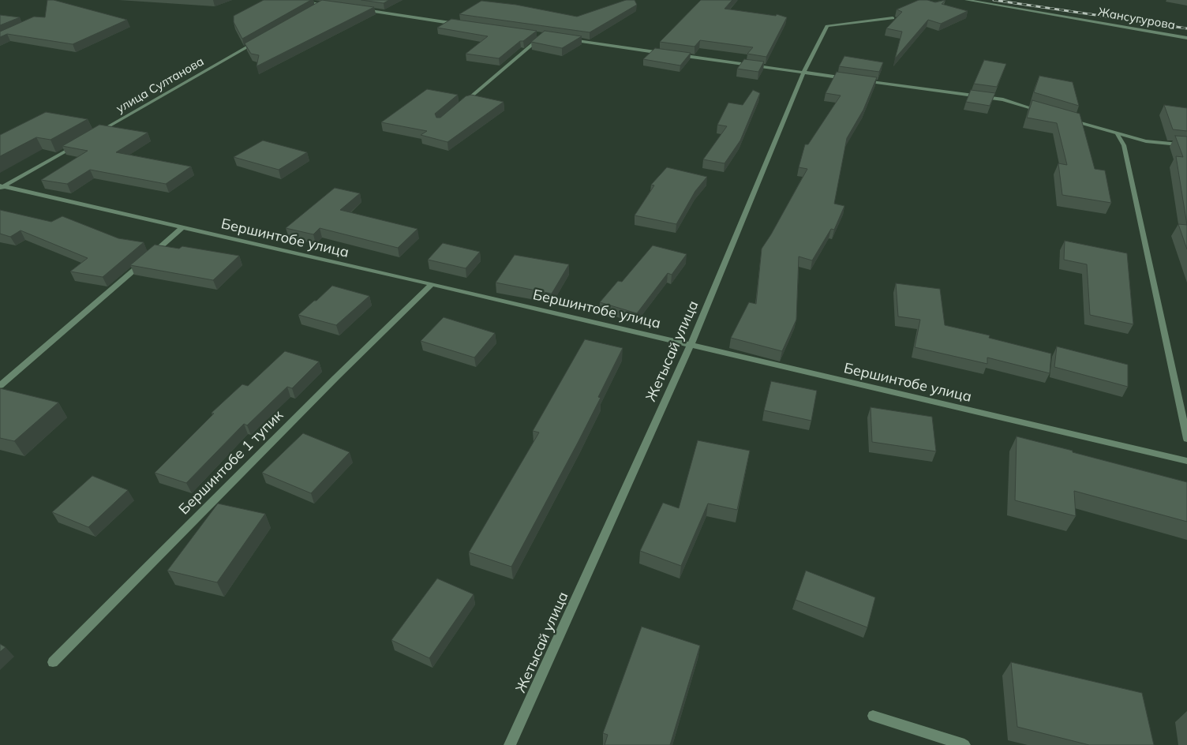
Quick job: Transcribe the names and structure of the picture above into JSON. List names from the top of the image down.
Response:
{
  "streets": {
    "street": [
      "Жансугурова",
      "улица Султанова",
      "Бершинтобе улица",
      "Жетысай улица",
      "Бершинтобе 1 тупик"
    ]
  },
  "crossings": [
    ["Бершинтобе улица", "Жетысай улица"],
    ["Бершинтобе улица", "Бершинтобе 1 тупик"]
  ]
}
